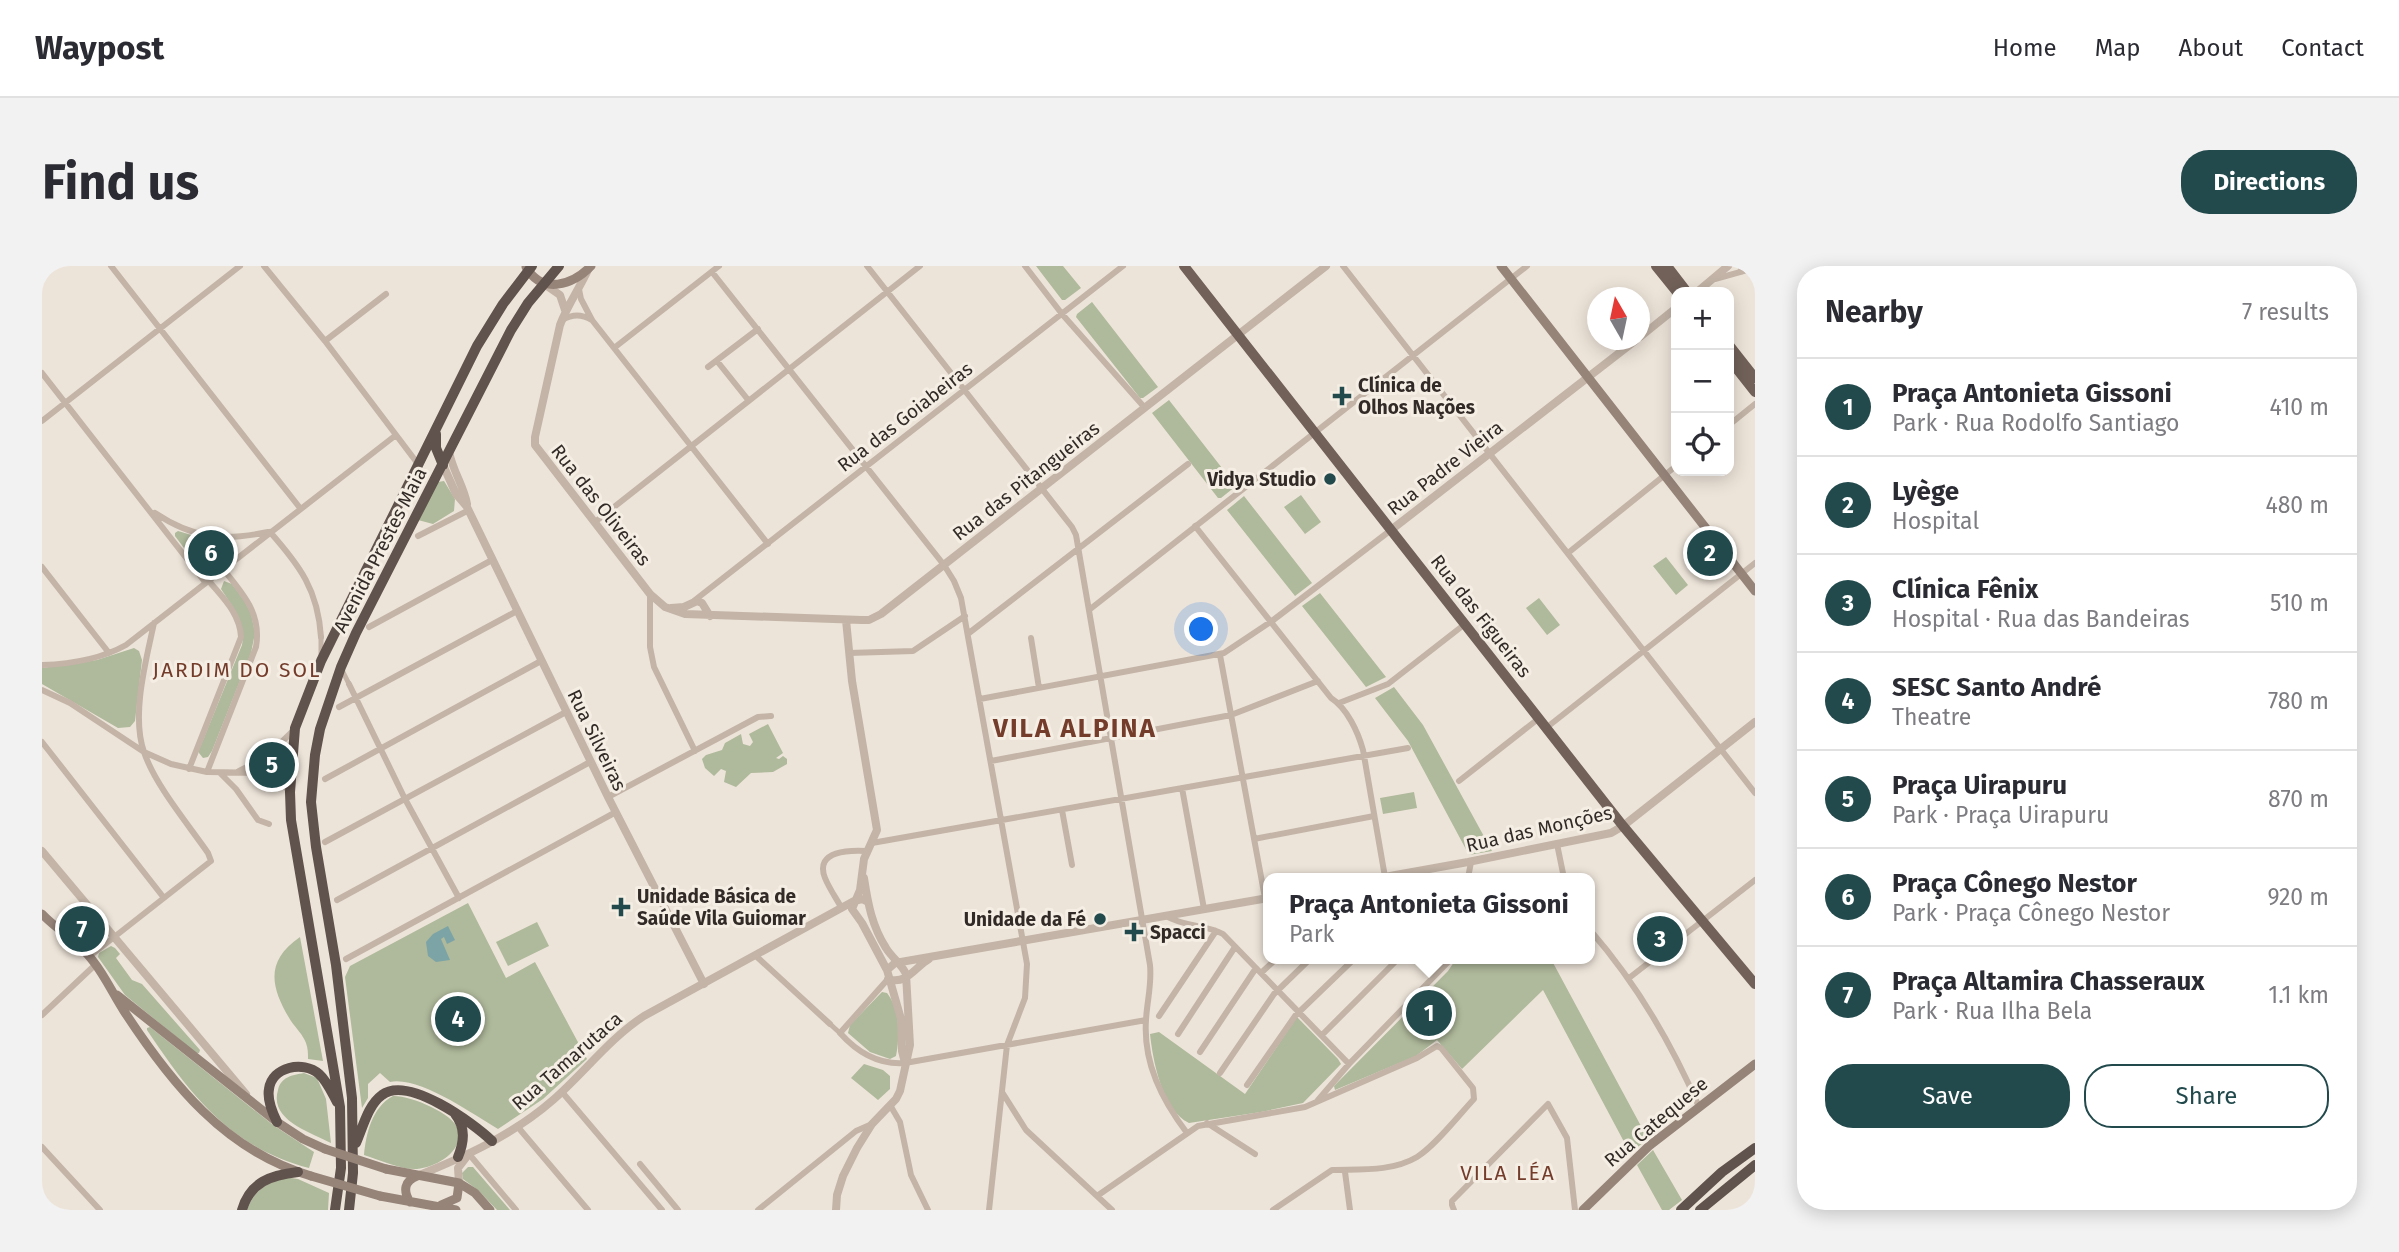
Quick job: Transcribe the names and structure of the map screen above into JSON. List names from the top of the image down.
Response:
{
  "streets": {
    "highway": ["Avenida Prestes Maia"],
    "main road": ["Rua das Figueiras", "Rua Catequese"],
    "street": [
      "Rua das Goiabeiras",
      "Rua Padre Vieira",
      "Rua das Pitangueiras",
      "Rua das Oliveiras",
      "Rua Silveiras",
      "Rua das Monções",
      "Rua Tamarutaca"
    ]
  },
  "crossings": [
    ["Rua das Goiabeiras", "Rua das Pitangueiras"],
    ["Rua Padre Vieira", "Rua das Figueiras"],
    ["Rua das Pitangueiras", "Rua das Oliveiras"],
    ["Rua das Pitangueiras", "Rua das Figueiras"],
    ["Avenida Prestes Maia", "Rua Silveiras"],
    ["Rua das Figueiras", "Rua das Monções"],
    ["Rua Silveiras", "Rua Tamarutaca"]
  ],
  "districts": ["JARDIM DO SOL", "VILA ALPINA", "VILA LÉA"],
  "places": {
    "health": ["Clínica de Olhos Nações", "Unidade Básica de Saúde Vila Guiomar", "Spacci"],
    "other": ["Vidya Studio", "Unidade da Fé"]
  },
  "north": "top",
  "page": {
    "header": "Waypost",
    "nav": [
      "Home",
      "Map",
      "About",
      "Contact"
    ],
    "buttons": [
      "Directions",
      ["Save", "Share"]
    ],
    "title": "Find us",
    "heading": ["Nearby", "7 results"],
    "map_buttons": ["+", "−"],
    "list": [
      {
        "mark": "1",
        "name": "Praça Antonieta Gissoni",
        "note": "Park · Rua Rodolfo Santiago",
        "value": "410 m"
      },
      {
        "mark": "2",
        "name": "Lyège",
        "note": "Hospital",
        "value": "480 m"
      },
      {
        "mark": "3",
        "name": "Clínica Fênix",
        "note": "Hospital · Rua das Bandeiras",
        "value": "510 m"
      },
      {
        "mark": "4",
        "name": "SESC Santo André",
        "note": "Theatre",
        "value": "780 m"
      },
      {
        "mark": "5",
        "name": "Praça Uirapuru",
        "note": "Park · Praça Uirapuru",
        "value": "870 m"
      },
      {
        "mark": "6",
        "name": "Praça Cônego Nestor",
        "note": "Park · Praça Cônego Nestor",
        "value": "920 m"
      },
      {
        "mark": "7",
        "name": "Praça Altamira Chasseraux",
        "note": "Park · Rua Ilha Bela",
        "value": "1.1 km"
      }
    ],
    "pins": [
      "2",
      "6",
      "5",
      "7",
      "3",
      "1",
      "4"
    ],
    "popup": ["Praça Antonieta Gissoni", "Park"]
  }
}
